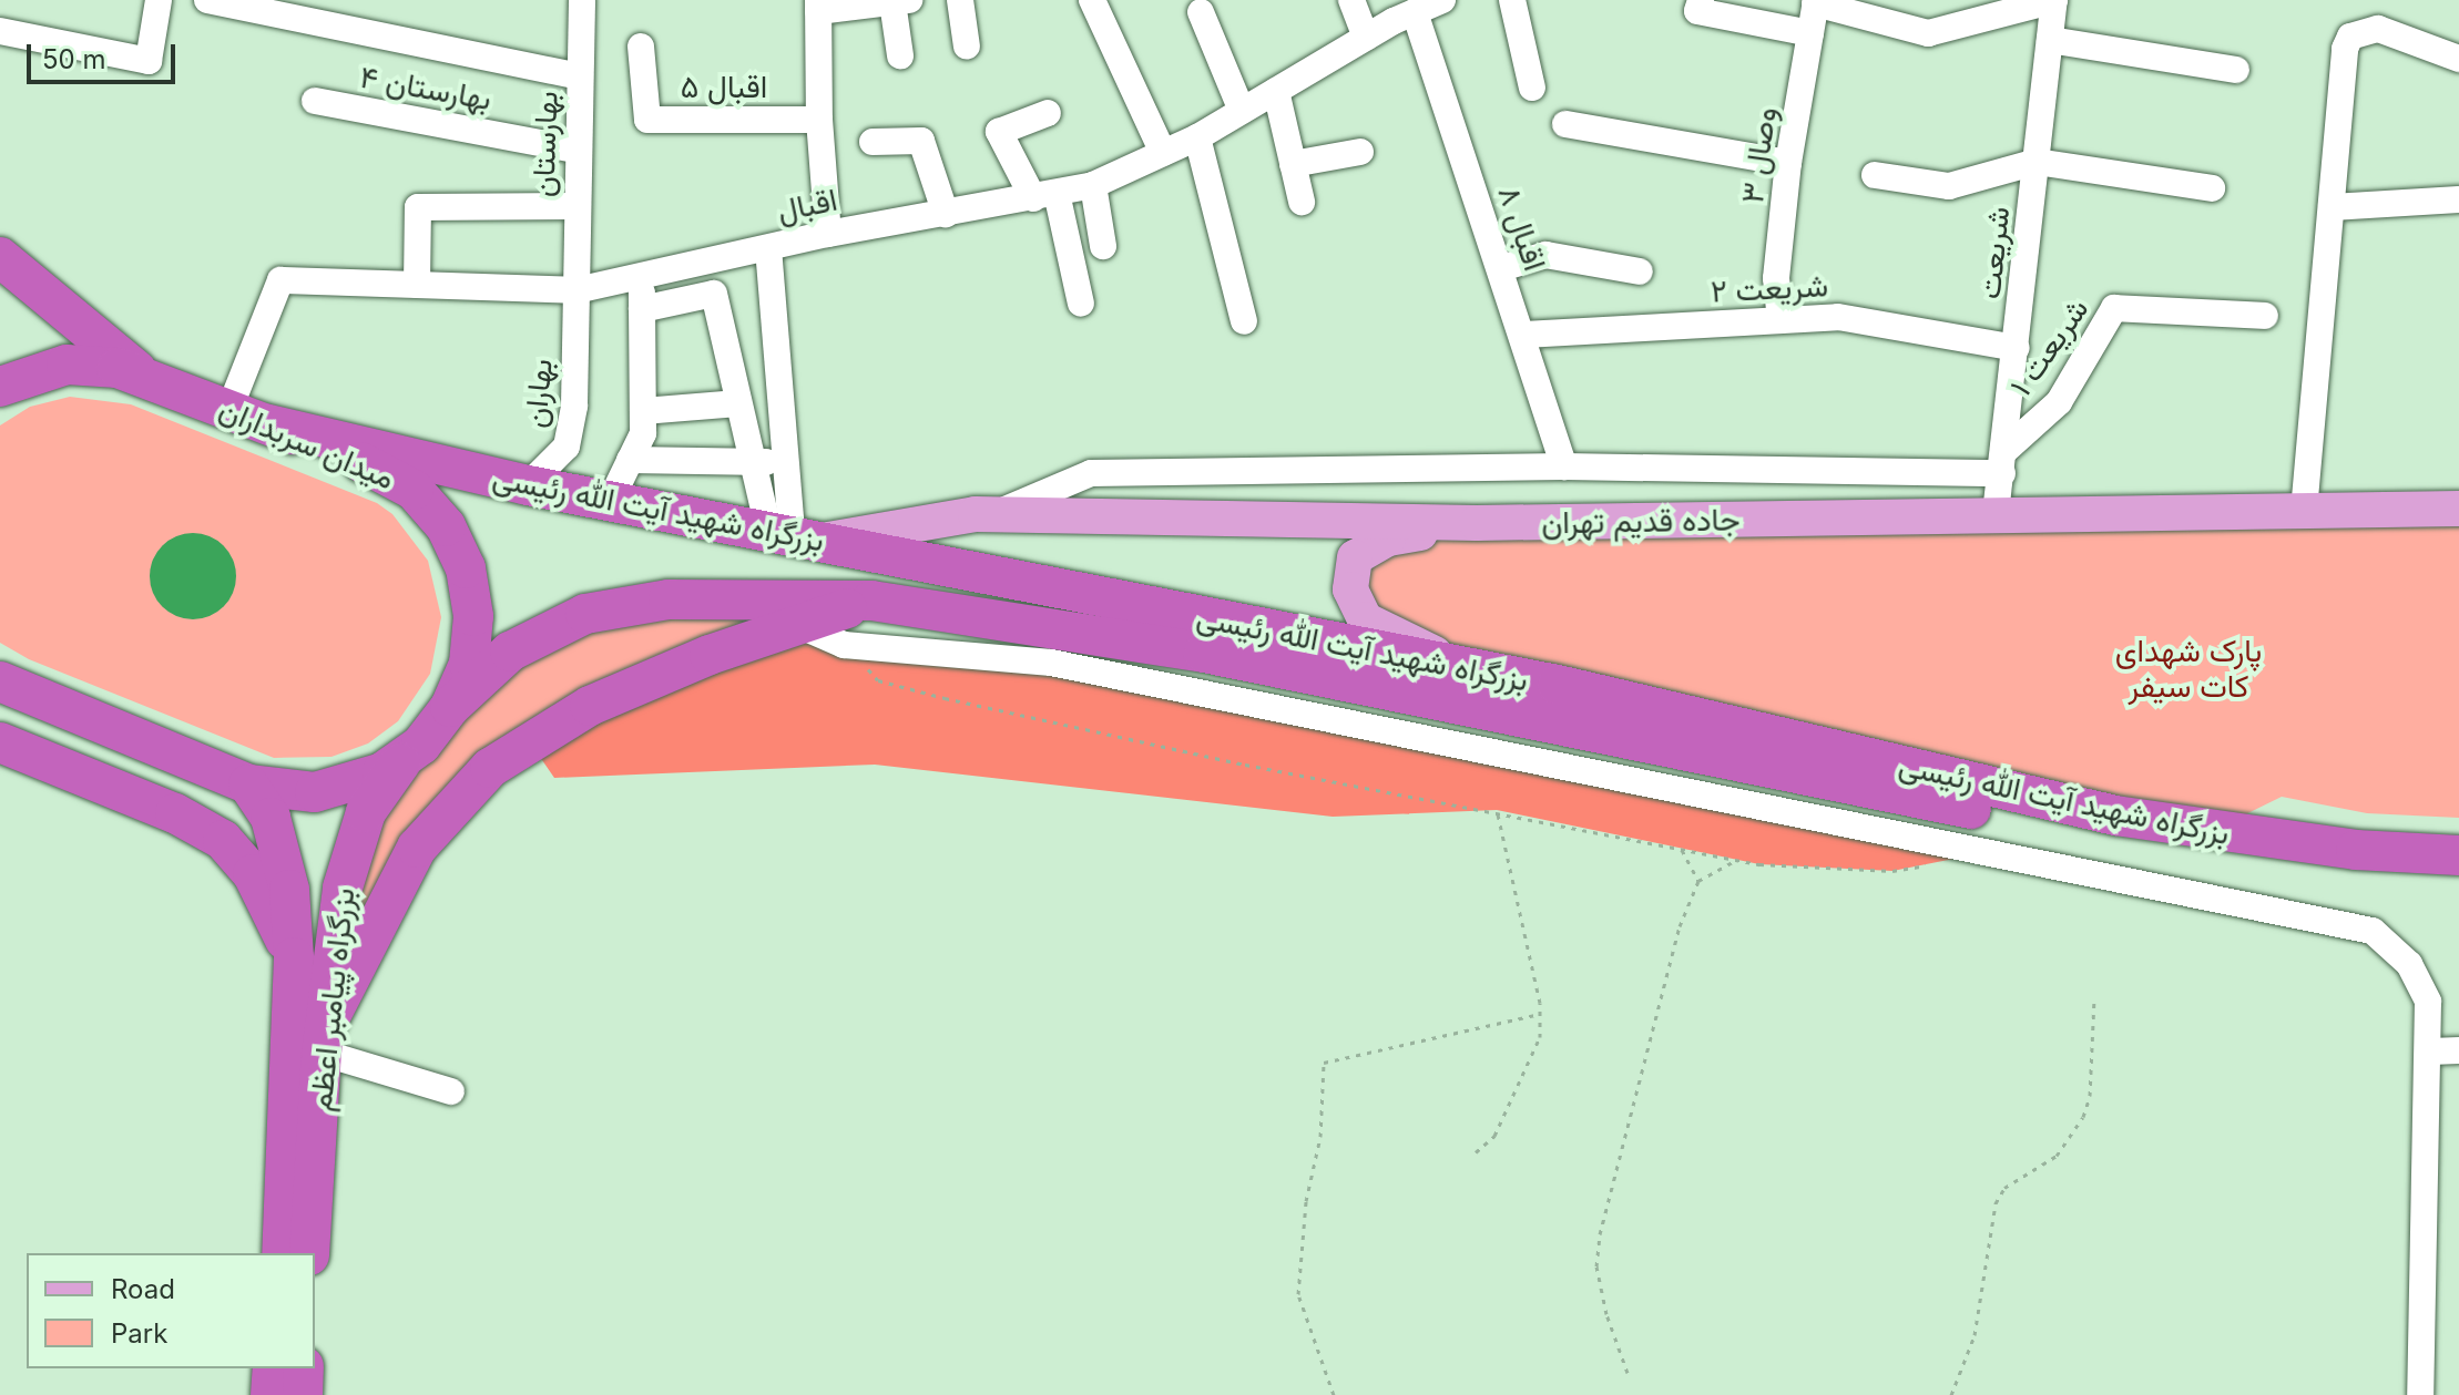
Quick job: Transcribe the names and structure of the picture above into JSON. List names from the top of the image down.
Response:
{
  "streets": {
    "highway": ["میدان سربداران", "بزرگراه شهید آیت الله رئیسی", "بزرگراه پیامبر اعظم"],
    "main road": ["جاده قدیم تهران"],
    "street": [
      "اقبال ۵",
      "بهارستان ۴",
      "بهارستان",
      "وصال ۳",
      "اقبال",
      "اقبال ۸",
      "شریعت",
      "شریعت ۲",
      "شریعت ۱",
      "بهاران"
    ]
  },
  "crossings": [
    ["بهارستان ۴", "بهارستان"],
    ["بهارستان", "اقبال"],
    ["بهارستان", "بهاران"],
    ["وصال ۳", "شریعت ۲"],
    ["اقبال", "اقبال ۸"],
    ["اقبال", "بهاران"],
    ["اقبال", "میدان سربداران"],
    ["اقبال ۸", "شریعت ۲"],
    ["شریعت", "شریعت ۲"],
    ["شریعت", "شریعت ۱"],
    ["شریعت", "جاده قدیم تهران"],
    ["بهاران", "بزرگراه شهید آیت الله رئیسی"],
    ["میدان سربداران", "بزرگراه شهید آیت الله رئیسی"],
    ["میدان سربداران", "بزرگراه پیامبر اعظم"],
    ["بزرگراه شهید آیت الله رئیسی", "جاده قدیم تهران"]
  ],
  "parks": ["پارک شهدای کات سیفر"],
  "legend": ["Road", "Park"],
  "scale_bar": "50 m"
}
